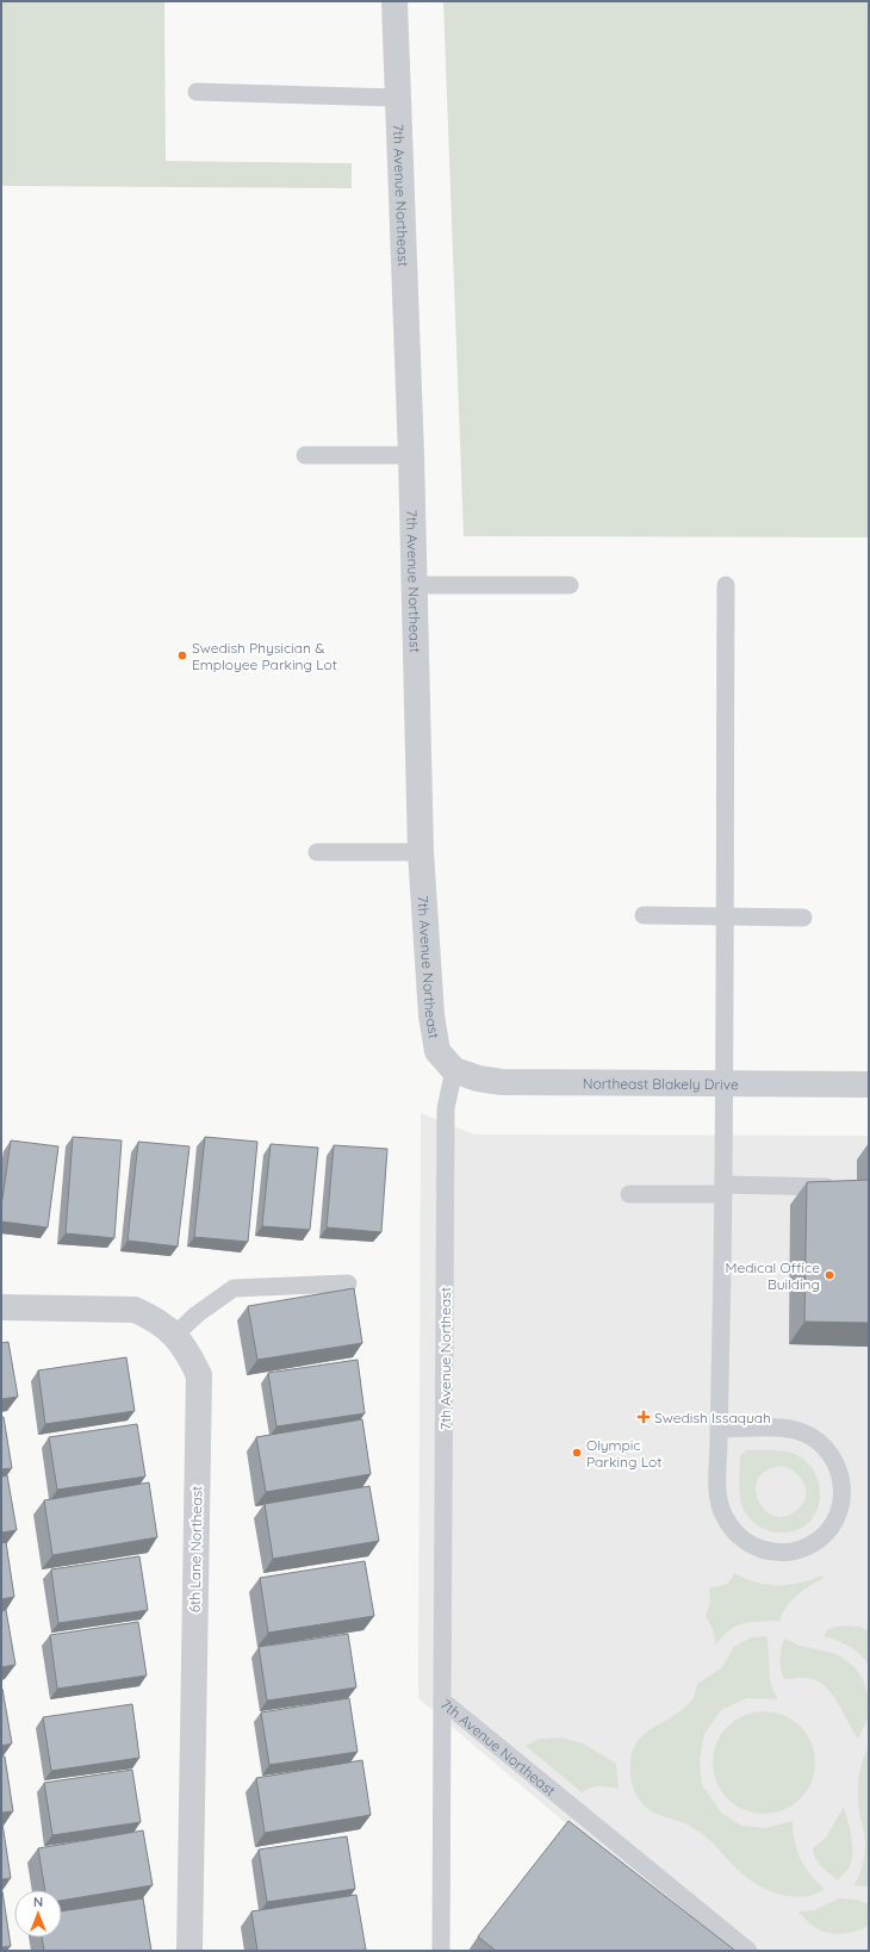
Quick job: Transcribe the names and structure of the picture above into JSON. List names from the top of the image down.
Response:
{
  "streets": {
    "street": ["7th Avenue Northeast", "Northeast Blakely Drive", "6th Lane Northeast"]
  },
  "crossings": [
    ["7th Avenue Northeast", "Northeast Blakely Drive"]
  ],
  "places": {
    "other": ["Swedish Physician & Employee Parking Lot", "Medical Office Building", "Olympic Parking Lot"],
    "health": ["Swedish Issaquah"]
  },
  "north": "top"
}
